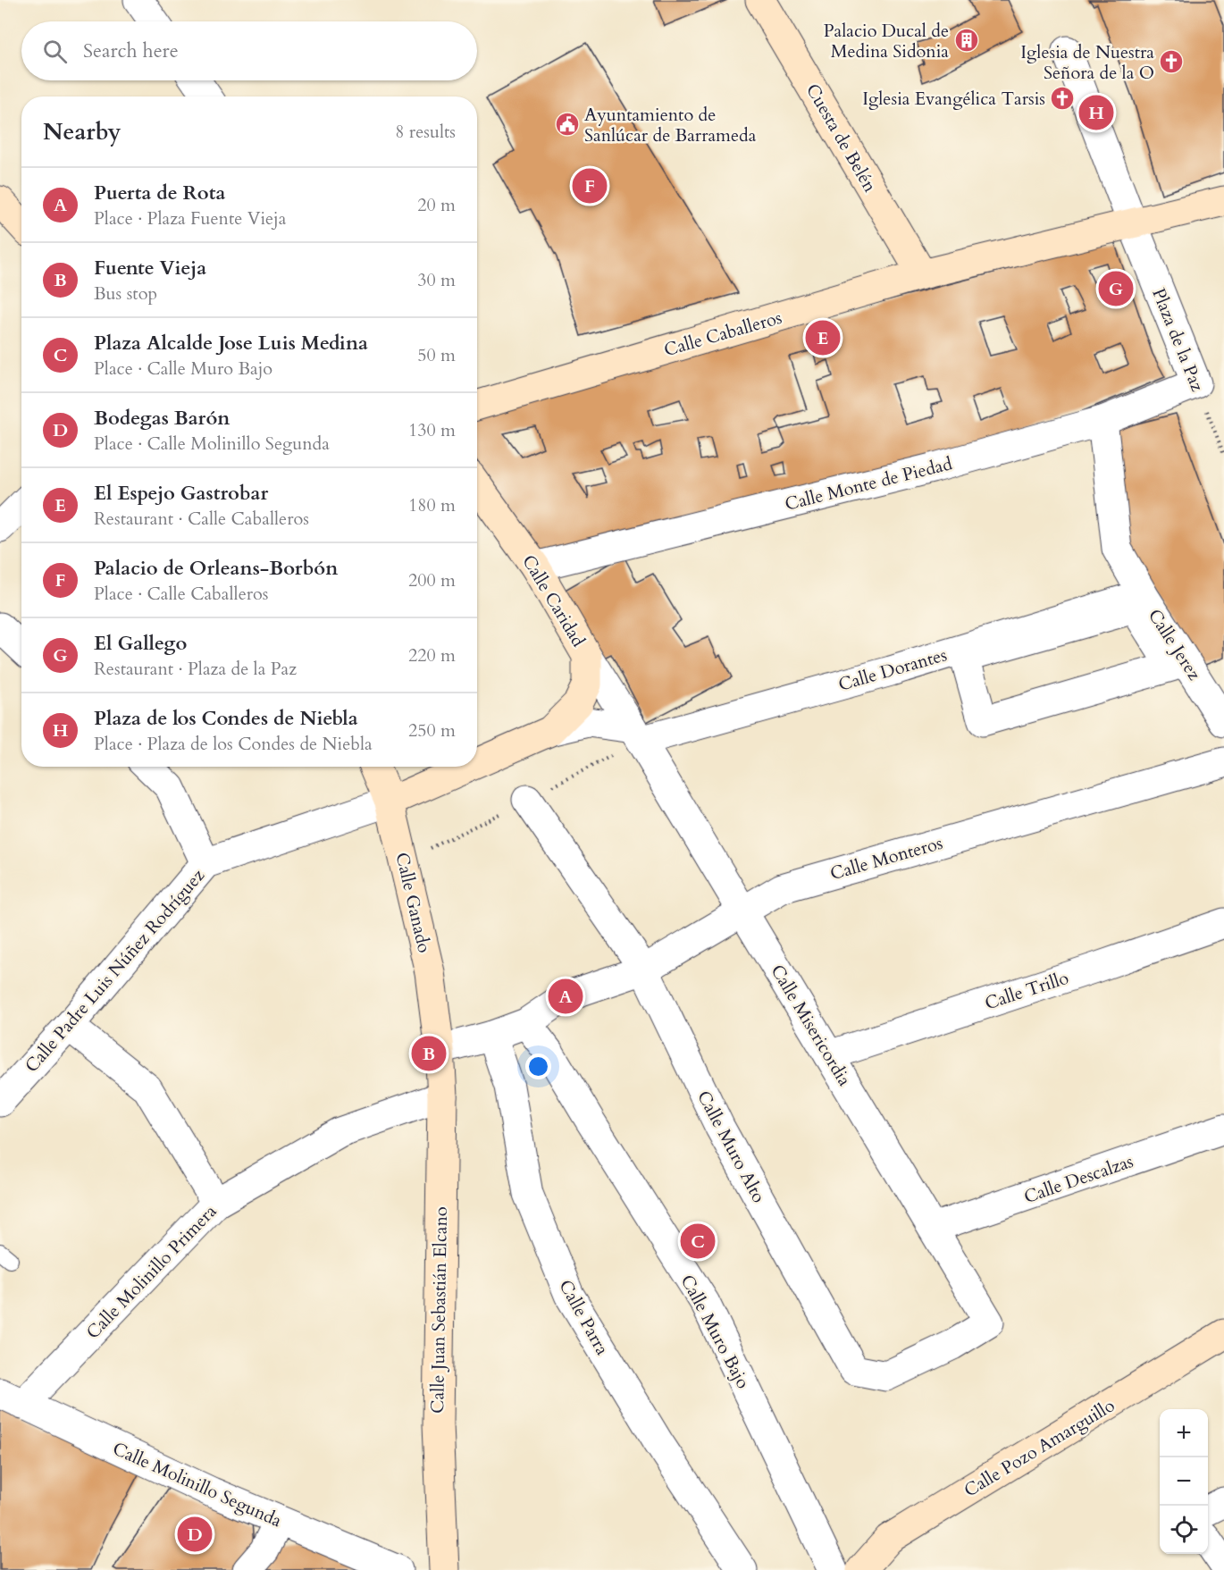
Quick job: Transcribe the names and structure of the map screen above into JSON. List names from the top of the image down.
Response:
{
  "streets": {
    "street": [
      "Cuesta de Belén",
      "Calle Caballeros",
      "Plaza de la Paz",
      "Calle Monte de Piedad",
      "Calle Caridad",
      "Calle Jerez",
      "Calle Dorantes",
      "Calle Monteros",
      "Calle Ganado",
      "Calle Padre Luis Núñez Rodríguez",
      "Calle Trillo",
      "Calle Misericordia",
      "Calle Muro Alto",
      "Calle Descalzas",
      "Calle Molinillo Primera",
      "Calle Juan Sebastián Elcano",
      "Calle Parra",
      "Calle Muro Bajo",
      "Calle Pozo Amarguillo",
      "Calle Molinillo Segunda"
    ]
  },
  "crossings": [
    ["Cuesta de Belén", "Calle Caballeros"],
    ["Calle Caballeros", "Plaza de la Paz"],
    ["Plaza de la Paz", "Calle Monte de Piedad"],
    ["Calle Monte de Piedad", "Calle Caridad"],
    ["Calle Monte de Piedad", "Calle Jerez"],
    ["Calle Caridad", "Calle Dorantes"],
    ["Calle Caridad", "Calle Misericordia"],
    ["Calle Jerez", "Calle Dorantes"],
    ["Calle Dorantes", "Calle Misericordia"],
    ["Calle Monteros", "Calle Ganado"],
    ["Calle Monteros", "Calle Misericordia"],
    ["Calle Monteros", "Calle Muro Alto"],
    ["Calle Monteros", "Calle Juan Sebastián Elcano"],
    ["Calle Monteros", "Calle Parra"],
    ["Calle Monteros", "Calle Muro Bajo"],
    ["Calle Ganado", "Calle Padre Luis Núñez Rodríguez"],
    ["Calle Ganado", "Calle Juan Sebastián Elcano"],
    ["Calle Trillo", "Calle Misericordia"],
    ["Calle Misericordia", "Calle Muro Alto"],
    ["Calle Misericordia", "Calle Descalzas"],
    ["Calle Molinillo Primera", "Calle Juan Sebastián Elcano"],
    ["Calle Molinillo Primera", "Calle Molinillo Segunda"]
  ],
  "places": {
    "building": ["Palacio Ducal de Medina Sidonia"],
    "church": ["Iglesia de Nuestra Señora de la O", "Iglesia Evangélica Tarsis"],
    "public building": ["Ayuntamiento de Sanlúcar de Barrameda"]
  },
  "page": {
    "search": "Search here",
    "pins": [
      "H",
      "F",
      "G",
      "E",
      "A",
      "B",
      "C",
      "D"
    ],
    "heading": ["Nearby", "8 results"],
    "list": [
      {
        "mark": "A",
        "name": "Puerta de Rota",
        "note": "Place · Plaza Fuente Vieja",
        "value": "20 m"
      },
      {
        "mark": "B",
        "name": "Fuente Vieja",
        "note": "Bus stop",
        "value": "30 m"
      },
      {
        "mark": "C",
        "name": "Plaza Alcalde Jose Luis Medina",
        "note": "Place · Calle Muro Bajo",
        "value": "50 m"
      },
      {
        "mark": "D",
        "name": "Bodegas Barón",
        "note": "Place · Calle Molinillo Segunda",
        "value": "130 m"
      },
      {
        "mark": "E",
        "name": "El Espejo Gastrobar",
        "note": "Restaurant · Calle Caballeros",
        "value": "180 m"
      },
      {
        "mark": "F",
        "name": "Palacio de Orleans-Borbón",
        "note": "Place · Calle Caballeros",
        "value": "200 m"
      },
      {
        "mark": "G",
        "name": "El Gallego",
        "note": "Restaurant · Plaza de la Paz",
        "value": "220 m"
      },
      {
        "mark": "H",
        "name": "Plaza de los Condes de Niebla",
        "note": "Place · Plaza de los Condes de Niebla",
        "value": "250 m"
      }
    ],
    "map_buttons": ["+", "−"]
  }
}
